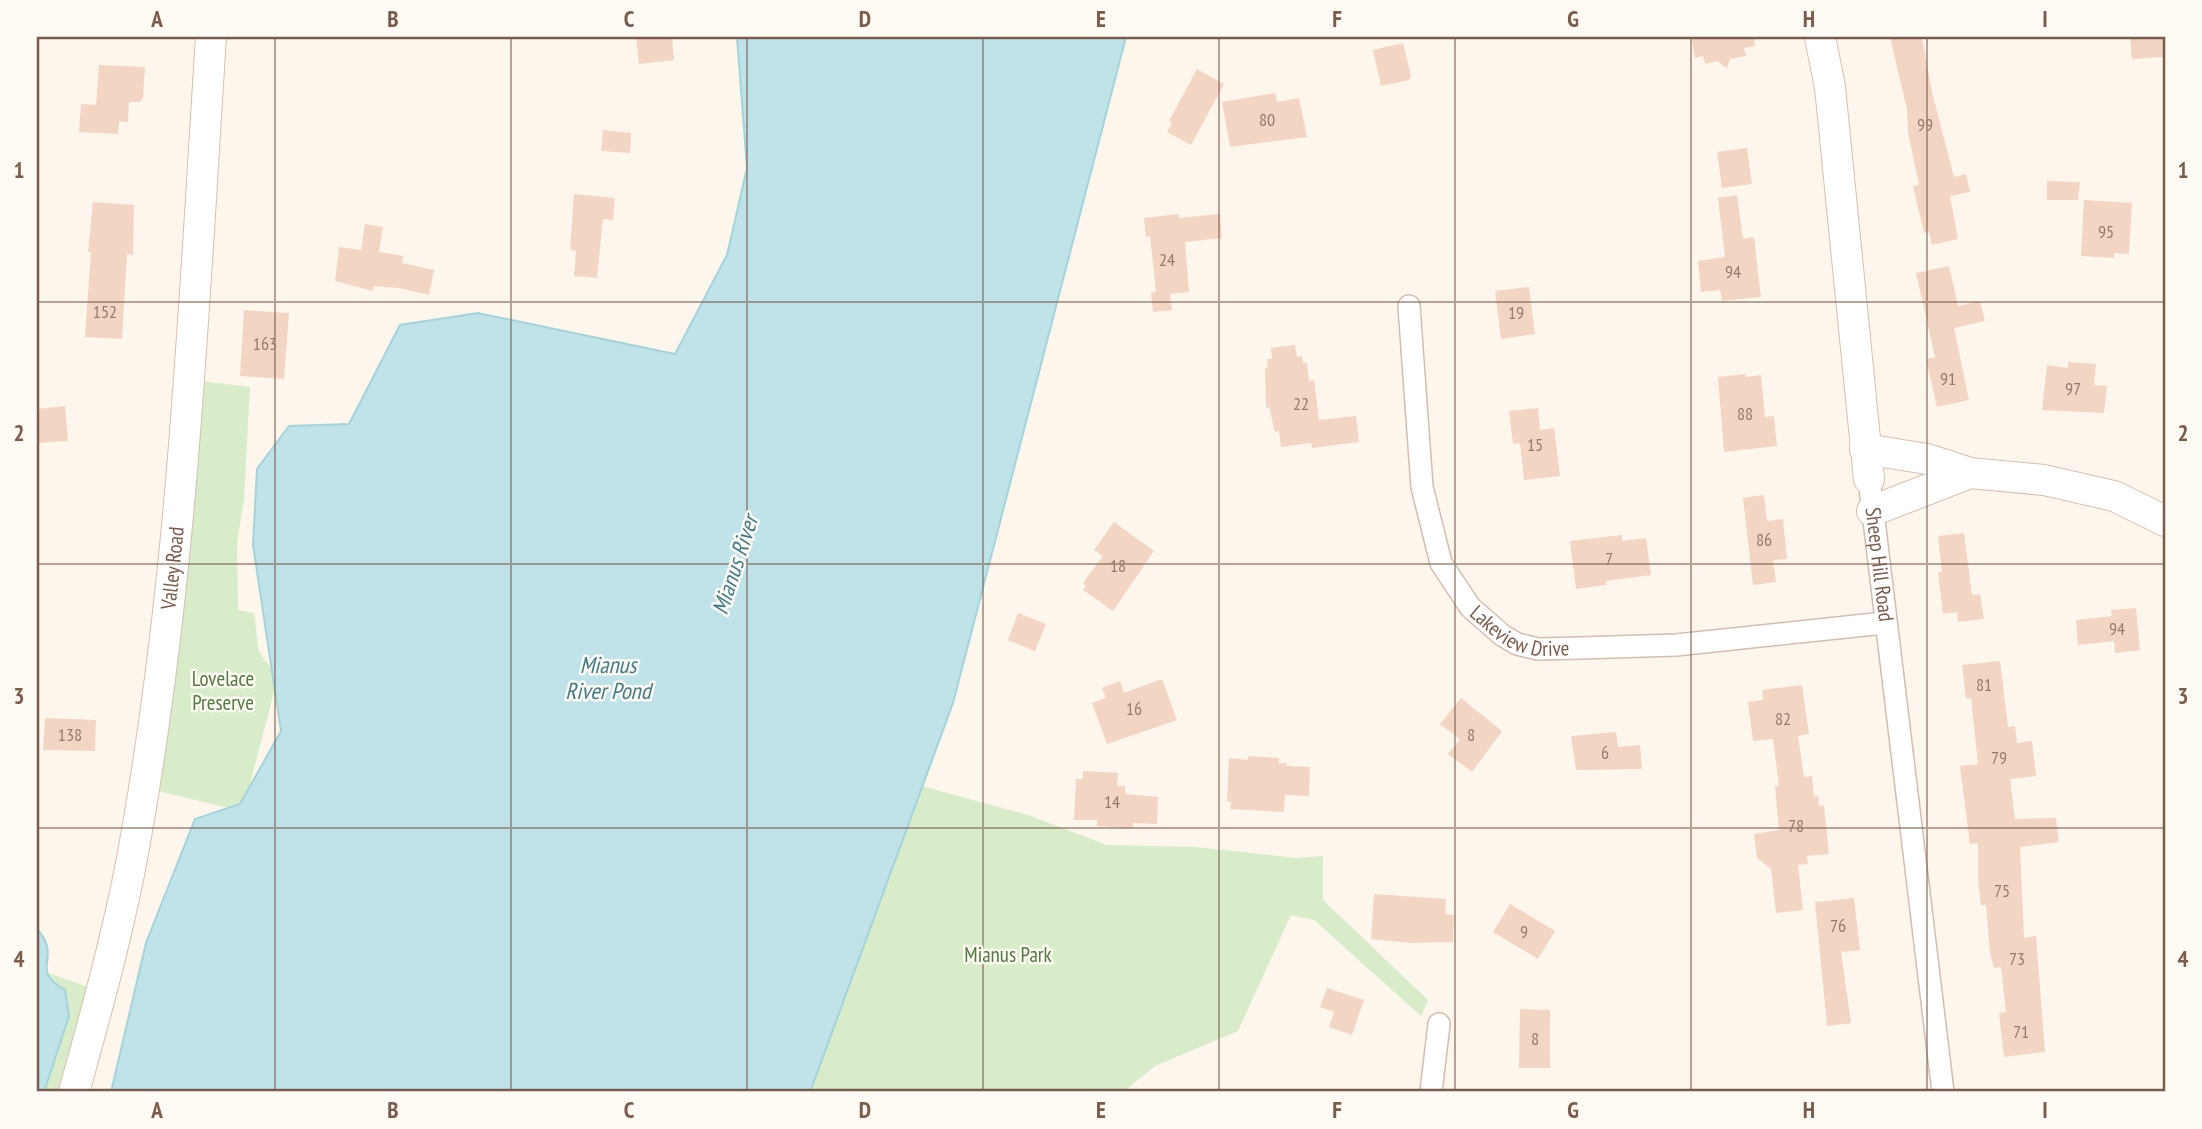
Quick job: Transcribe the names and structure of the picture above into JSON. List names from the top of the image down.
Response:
{
  "streets": {
    "main road": ["Sheep Hill Road", "Valley Road"],
    "street": ["Lakeview Drive"]
  },
  "crossings": [
    ["Sheep Hill Road", "Lakeview Drive"]
  ],
  "water": ["Mianus River", "Mianus River Pond"],
  "parks": ["Lovelace Preserve", "Mianus Park"],
  "house_numbers": [
    "80",
    "99",
    "95",
    "24",
    "94",
    "152",
    "19",
    "163",
    "91",
    "97",
    "22",
    "88",
    "15",
    "86",
    "7",
    "18",
    "94",
    "81",
    "16",
    "82",
    "138",
    "8",
    "6",
    "79",
    "14",
    "78",
    "75",
    "76",
    "9",
    "73",
    "71",
    "8"
  ],
  "grid": {
    "columns": [
      "A",
      "B",
      "C",
      "D",
      "E",
      "F",
      "G",
      "H",
      "I"
    ],
    "rows": [
      "1",
      "2",
      "3",
      "4"
    ]
  }
}
